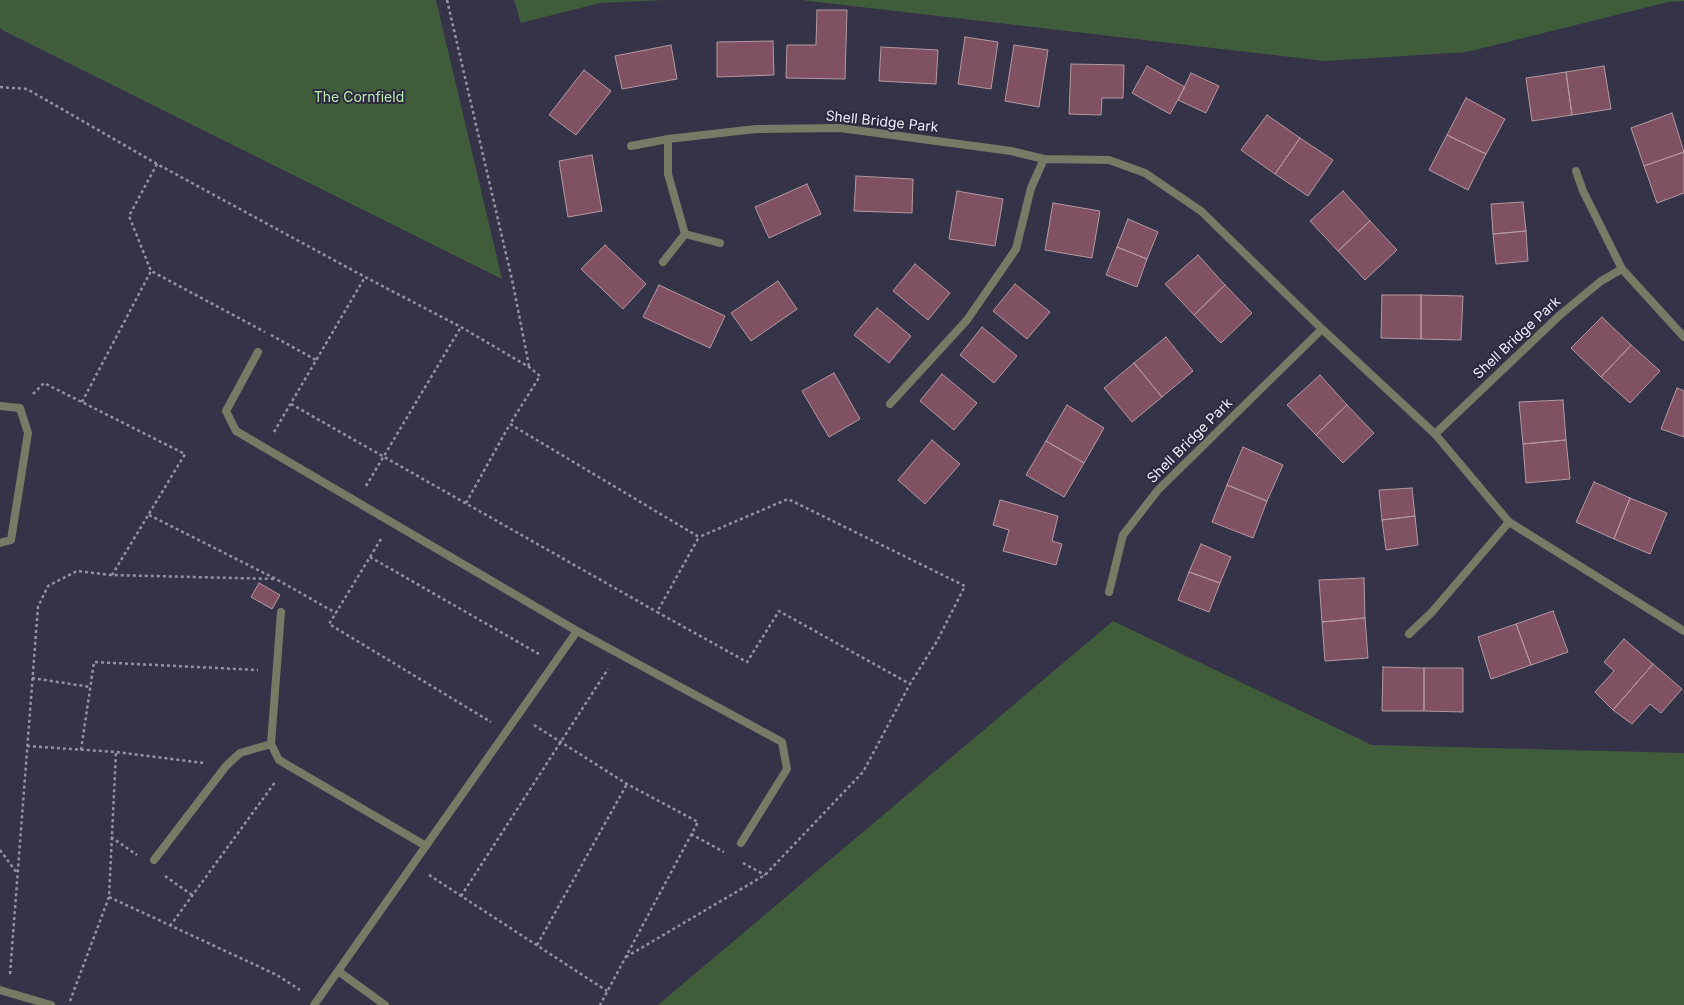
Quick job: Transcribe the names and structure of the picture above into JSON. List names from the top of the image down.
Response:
{
  "streets": {
    "street": ["Shell Bridge Park"]
  },
  "parks": ["The Cornfield"]
}
